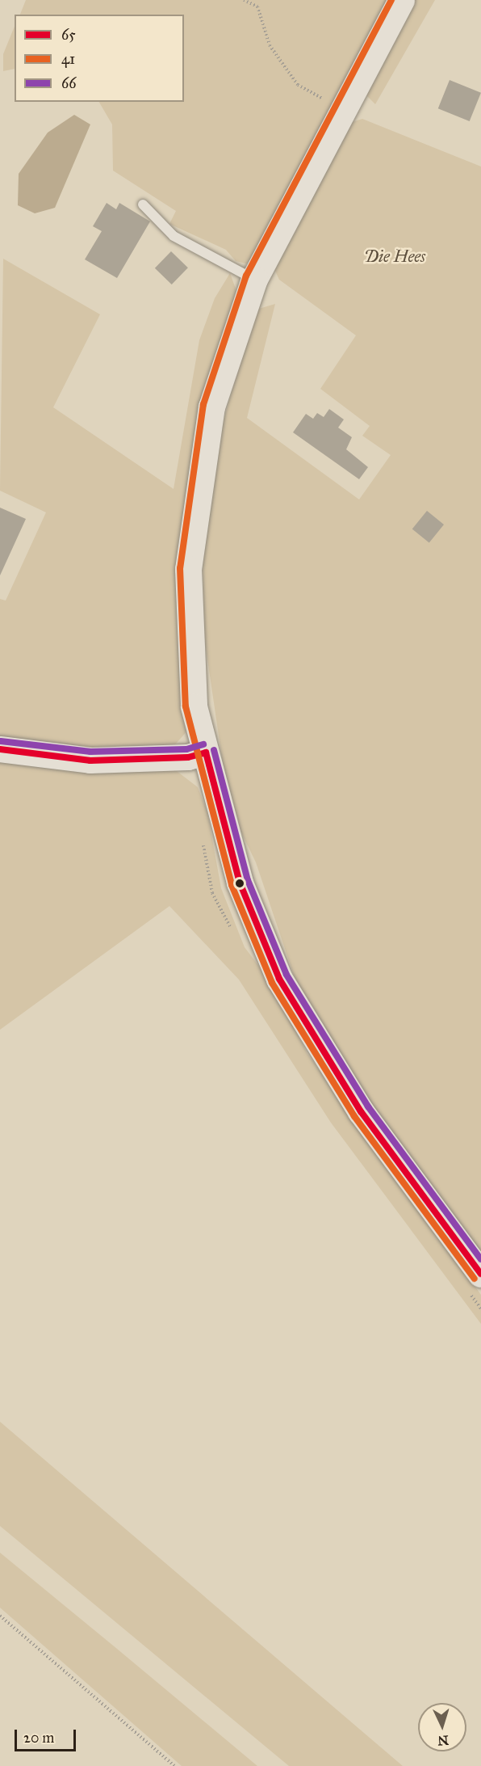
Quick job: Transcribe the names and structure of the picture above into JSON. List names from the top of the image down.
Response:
{
  "parks": ["Die Hees"],
  "lines": ["transit line 41", "transit line 66", "transit line 65"],
  "legend": ["65", "41", "66"],
  "scale_bar": "20 m",
  "north": "bottom"
}
